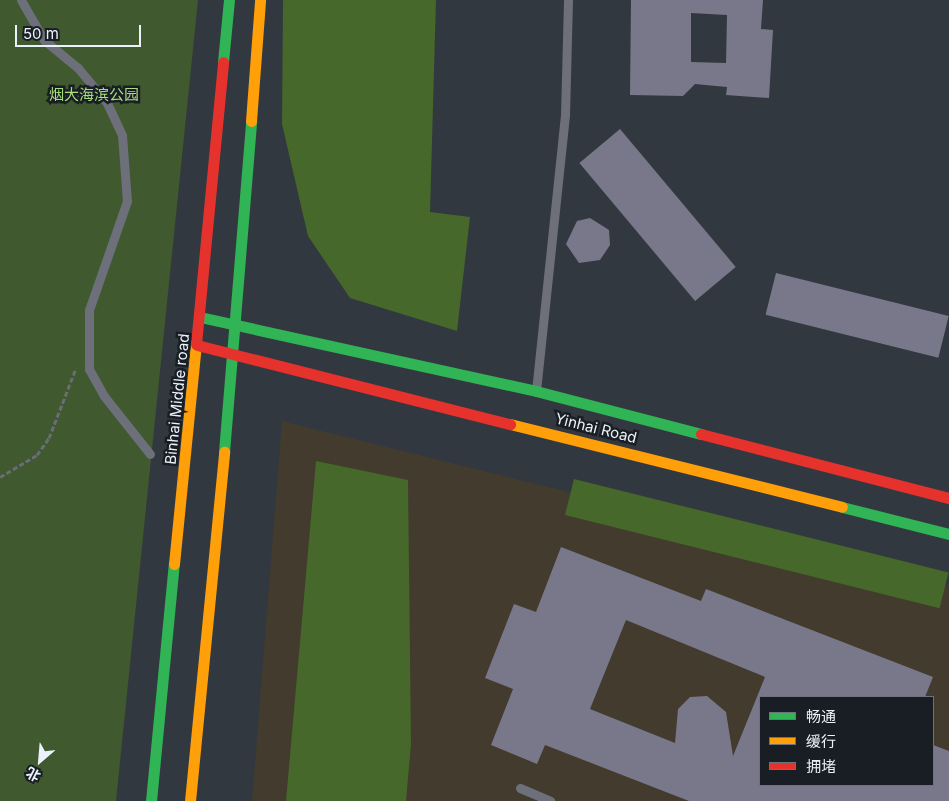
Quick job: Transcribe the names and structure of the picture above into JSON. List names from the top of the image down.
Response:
{
  "streets": {
    "main road": ["Binhai Middle road", "Yinhai Road"]
  },
  "crossings": [
    ["Binhai Middle road", "Yinhai Road"]
  ],
  "parks": ["烟大海滨公园"],
  "legend": ["畅通", "缓行", "拥堵"],
  "scale_bar": "50 m",
  "north": "bottom left"
}
